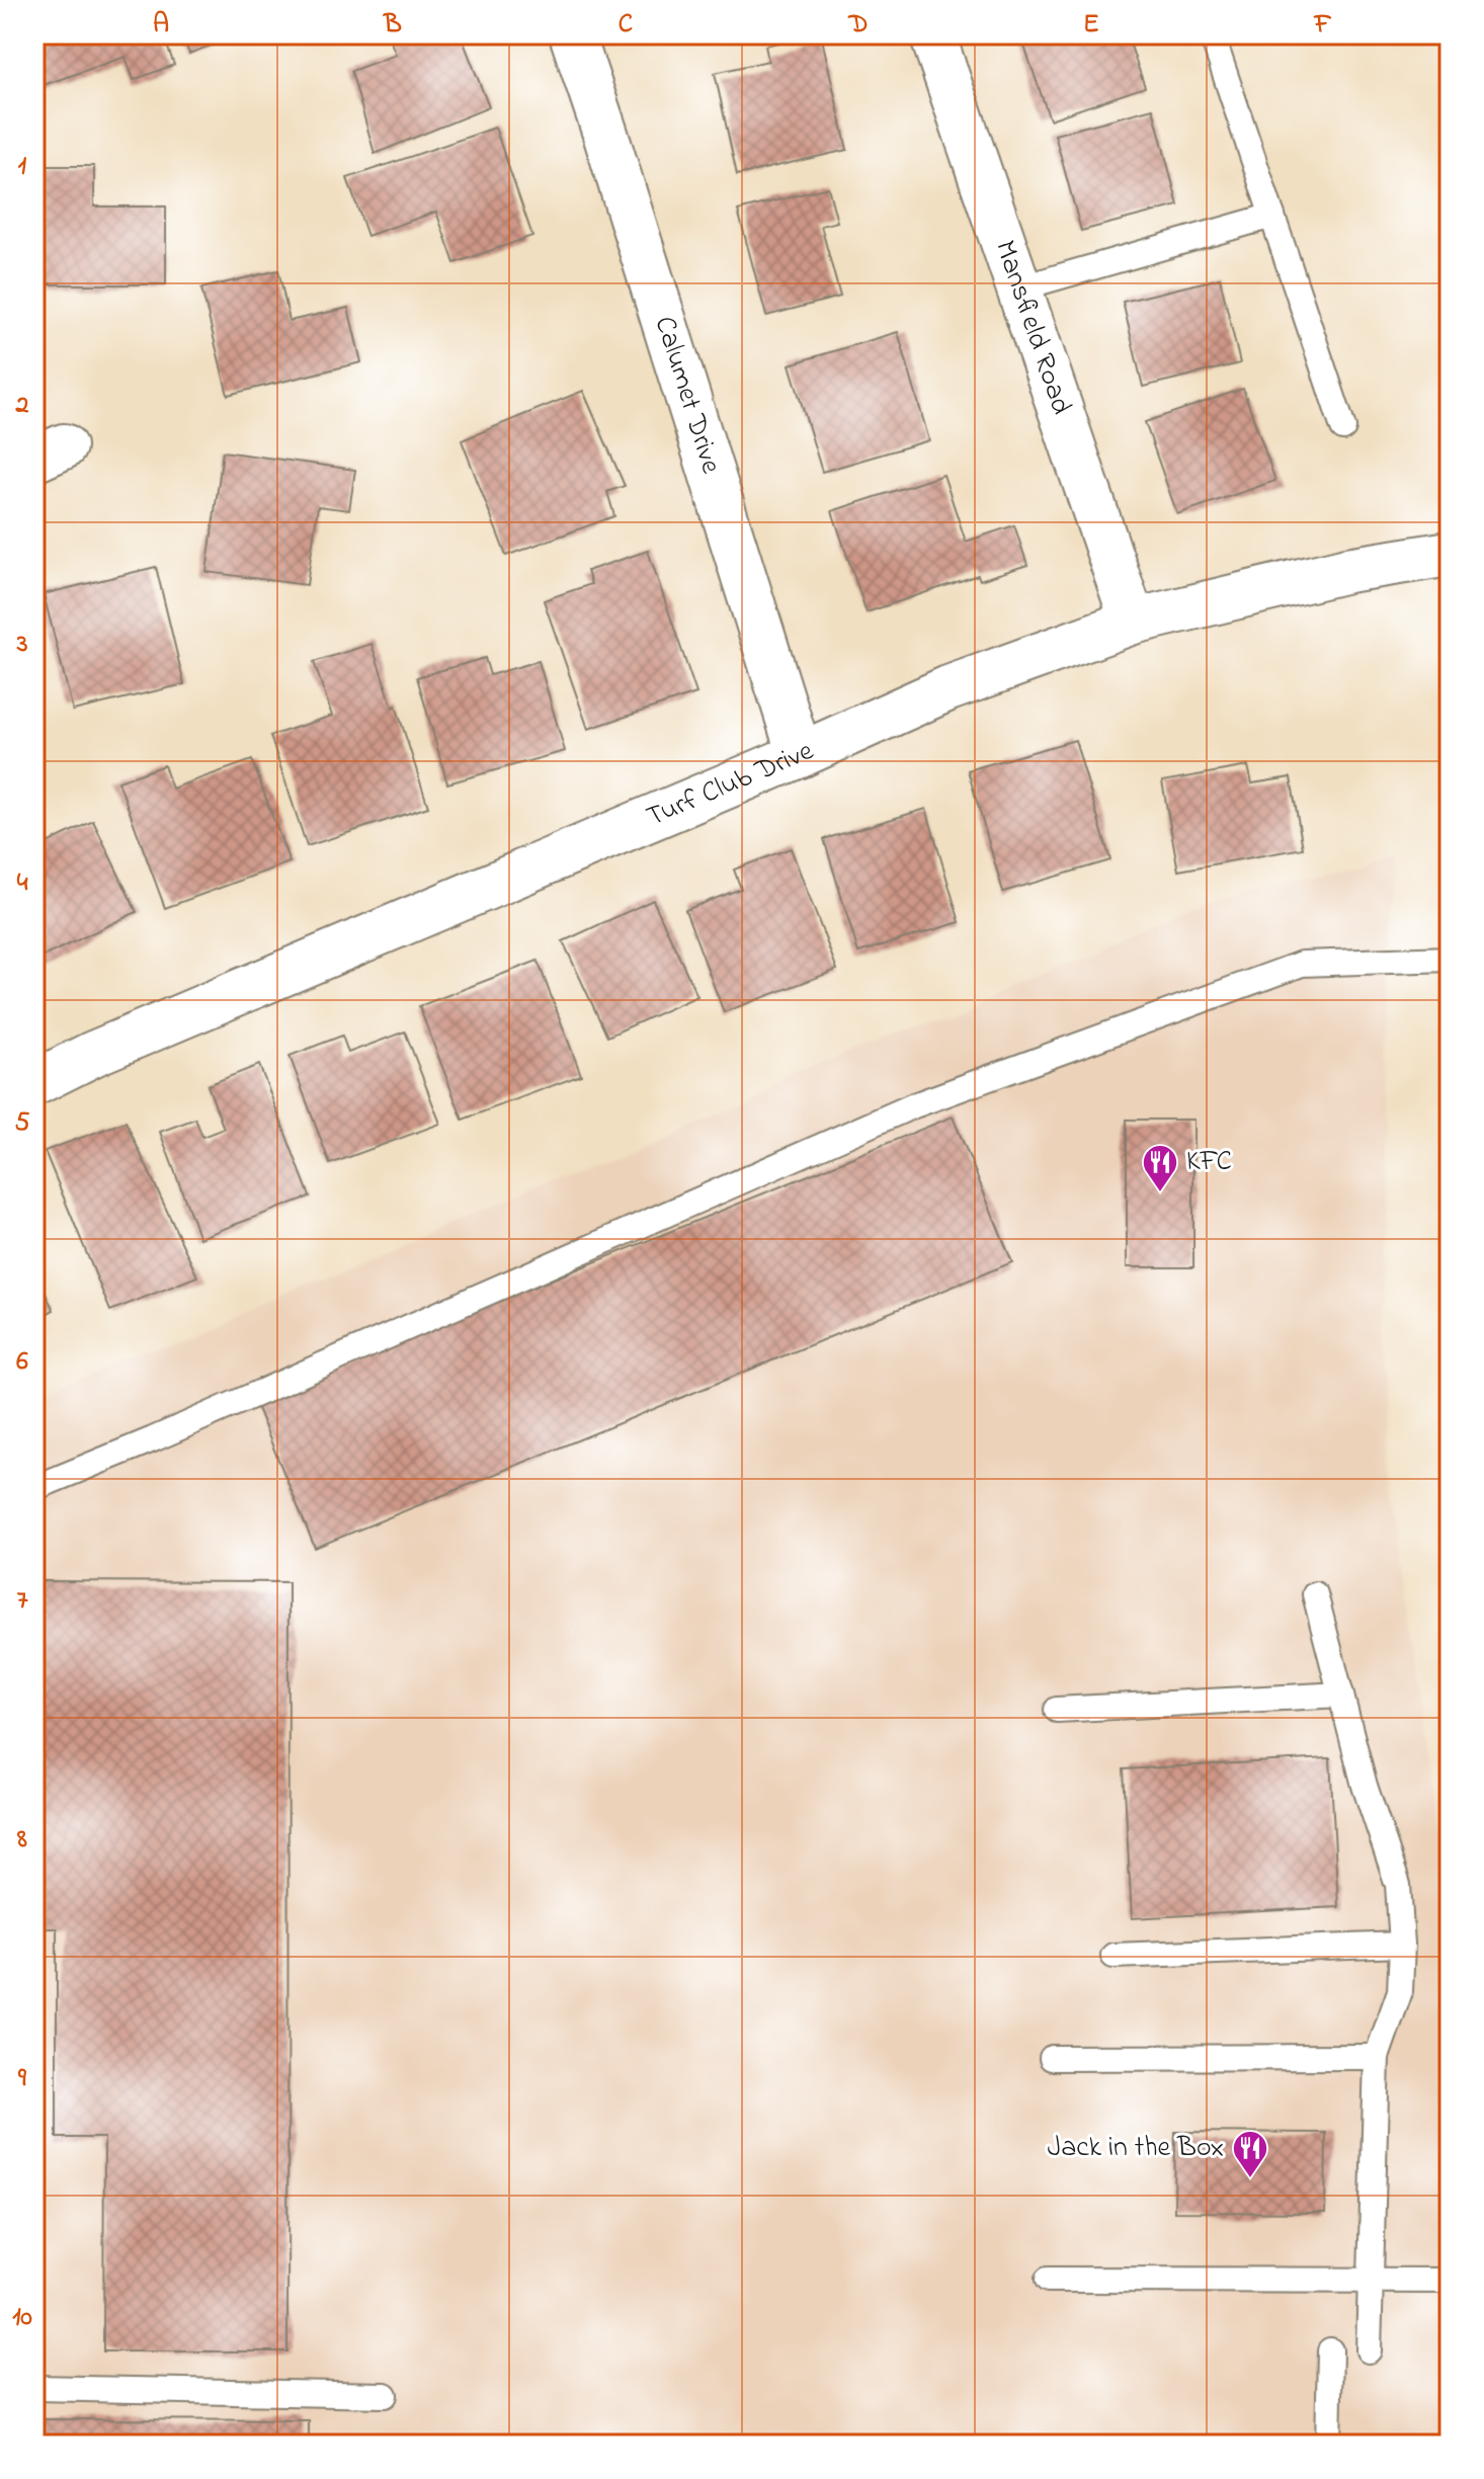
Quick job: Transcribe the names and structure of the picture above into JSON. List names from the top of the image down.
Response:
{
  "streets": {
    "street": ["Mansfield Road", "Calumet Drive", "Turf Club Drive"]
  },
  "crossings": [
    ["Mansfield Road", "Turf Club Drive"],
    ["Calumet Drive", "Turf Club Drive"]
  ],
  "places": {
    "restaurant": ["KFC", "Jack in the Box"]
  },
  "grid": {
    "columns": [
      "A",
      "B",
      "C",
      "D",
      "E",
      "F"
    ],
    "rows": [
      "1",
      "2",
      "3",
      "4",
      "5",
      "6",
      "7",
      "8",
      "9",
      "10"
    ]
  }
}
